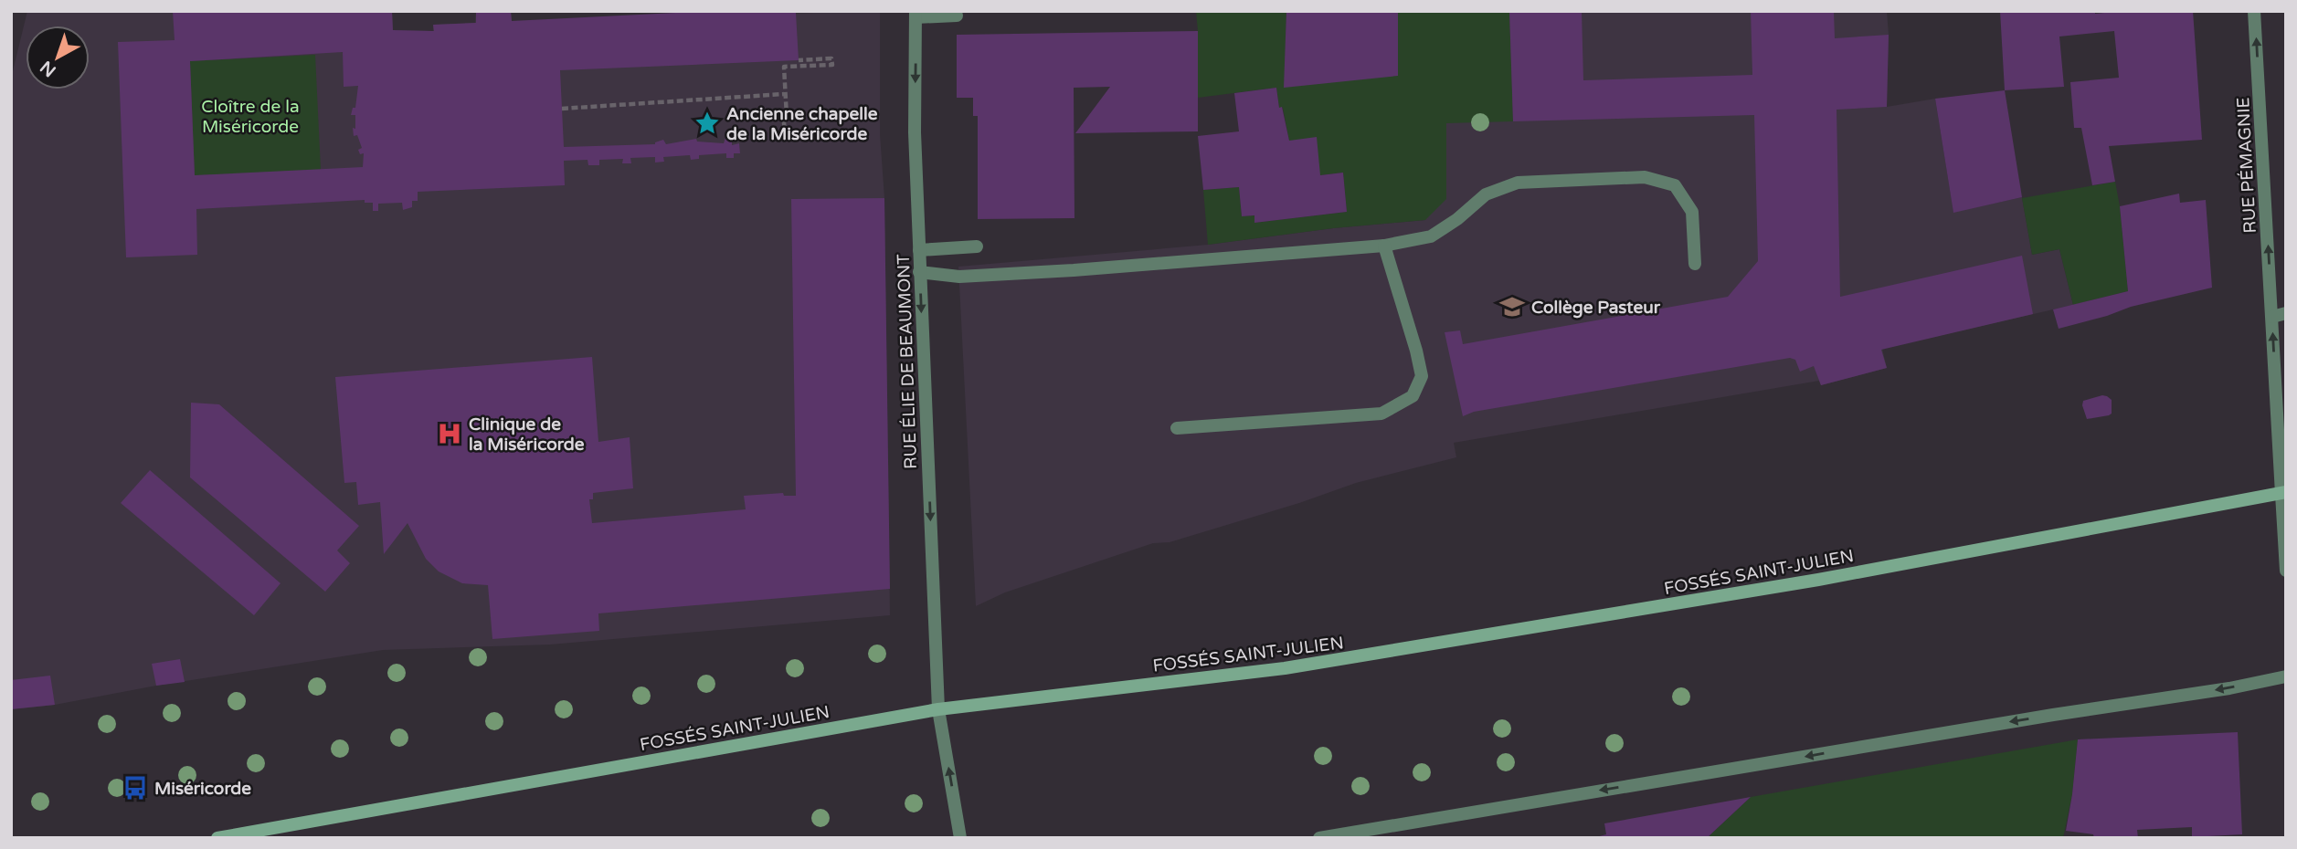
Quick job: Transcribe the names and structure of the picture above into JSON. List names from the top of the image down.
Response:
{
  "streets": {
    "main road": ["FOSSÉS SAINT-JULIEN"],
    "street": ["RUE PÉMAGNIE", "RUE ÉLIE DE BEAUMONT"]
  },
  "crossings": [
    ["RUE PÉMAGNIE", "FOSSÉS SAINT-JULIEN"],
    ["RUE ÉLIE DE BEAUMONT", "FOSSÉS SAINT-JULIEN"]
  ],
  "one_way": ["RUE PÉMAGNIE"],
  "parks": ["Cloître de la Miséricorde"],
  "places": {
    "place": ["Ancienne chapelle de la Miséricorde"],
    "school or university": ["Collège Pasteur"],
    "hospital": ["Clinique de la Miséricorde"],
    "bus stop": ["Miséricorde"]
  },
  "north": "bottom left"
}
